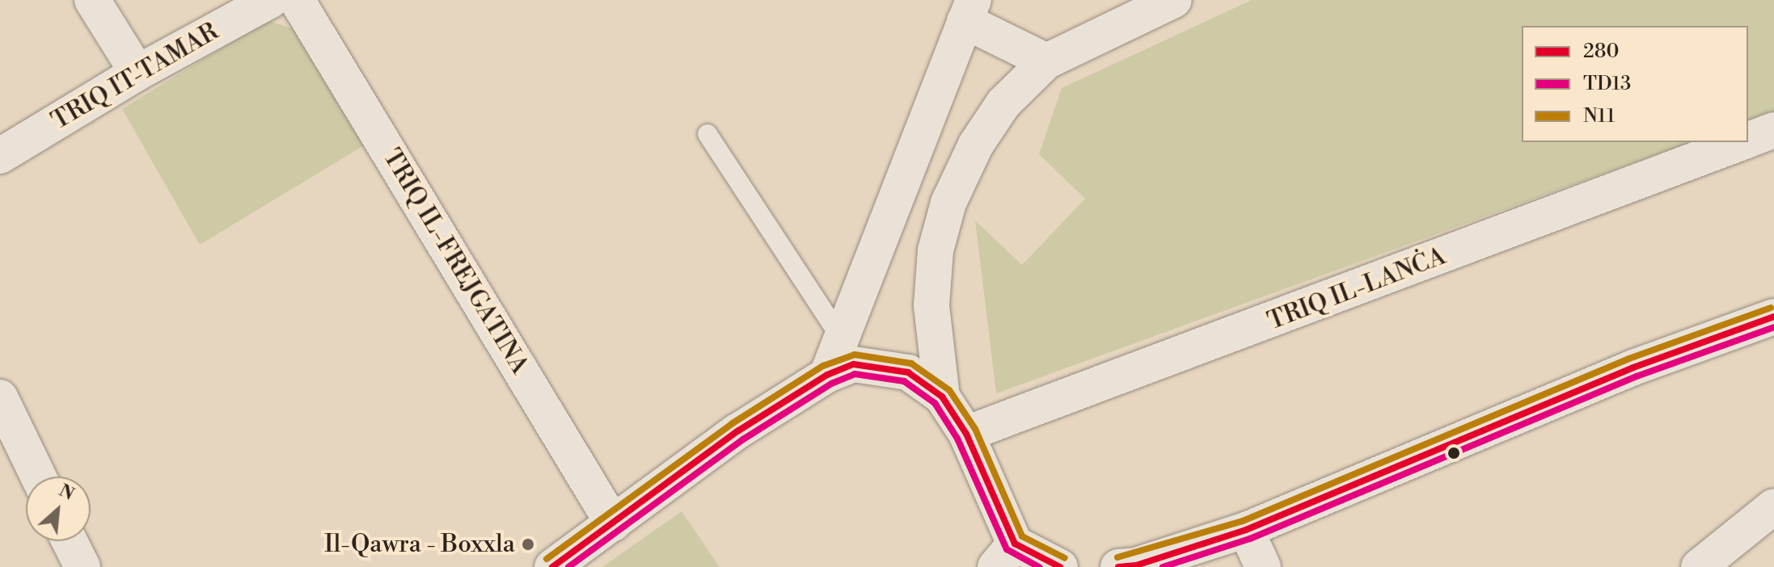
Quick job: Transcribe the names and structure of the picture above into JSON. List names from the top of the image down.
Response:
{
  "streets": {
    "street": ["TRIQ IT-TAMAR", "TRIQ IL-FREJGATINA", "TRIQ IL-LANĊA"]
  },
  "places": ["Il-Qawra - Boxxla"],
  "lines": ["transit line N11", "transit line 280", "transit line TD13"],
  "legend": ["280", "TD13", "N11"],
  "north": "top right"
}
